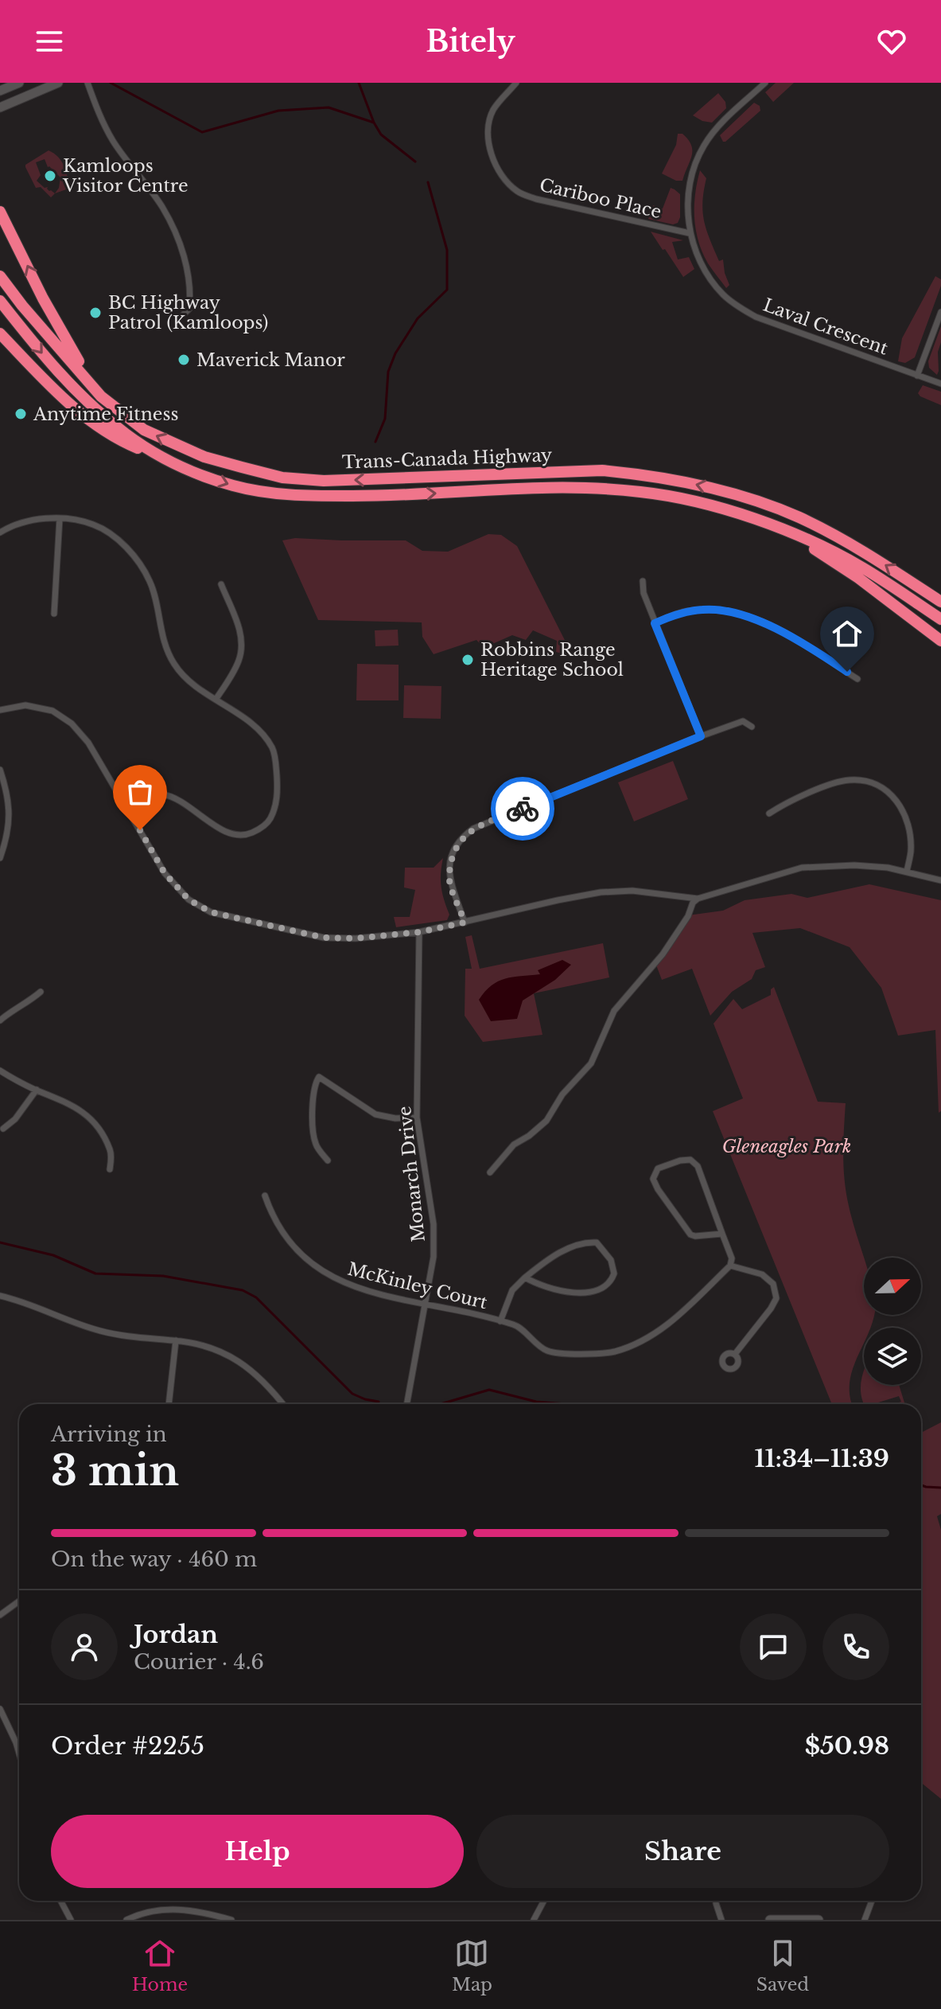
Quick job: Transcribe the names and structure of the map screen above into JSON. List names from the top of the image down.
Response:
{
  "streets": {
    "highway": ["Trans-Canada Highway"],
    "street": [
      "Cariboo Place",
      "Laval Crescent",
      "Monarch Drive",
      "McKinley Court"
    ]
  },
  "crossings": [
    ["Cariboo Place", "Laval Crescent"],
    ["Monarch Drive", "McKinley Court"]
  ],
  "parks": ["Gleneagles Park"],
  "places": [
    "Kamloops Visitor Centre",
    "BC Highway Patrol (Kamloops)",
    "Maverick Manor",
    "Anytime Fitness",
    "Robbins Range Heritage School"
  ],
  "north": "right",
  "page": {
    "header": "Bitely",
    "heading": ["3 min", "Arriving in", "11:34–11:39"],
    "panel": [
      "Jordan",
      "Courier · 4.6",
      "Order #2255",
      "$50.98"
    ],
    "bar": "On the way · 460 m",
    "buttons": ["Help", "Share"],
    "tabs": ["Home", "Map", "Saved"]
  }
}
